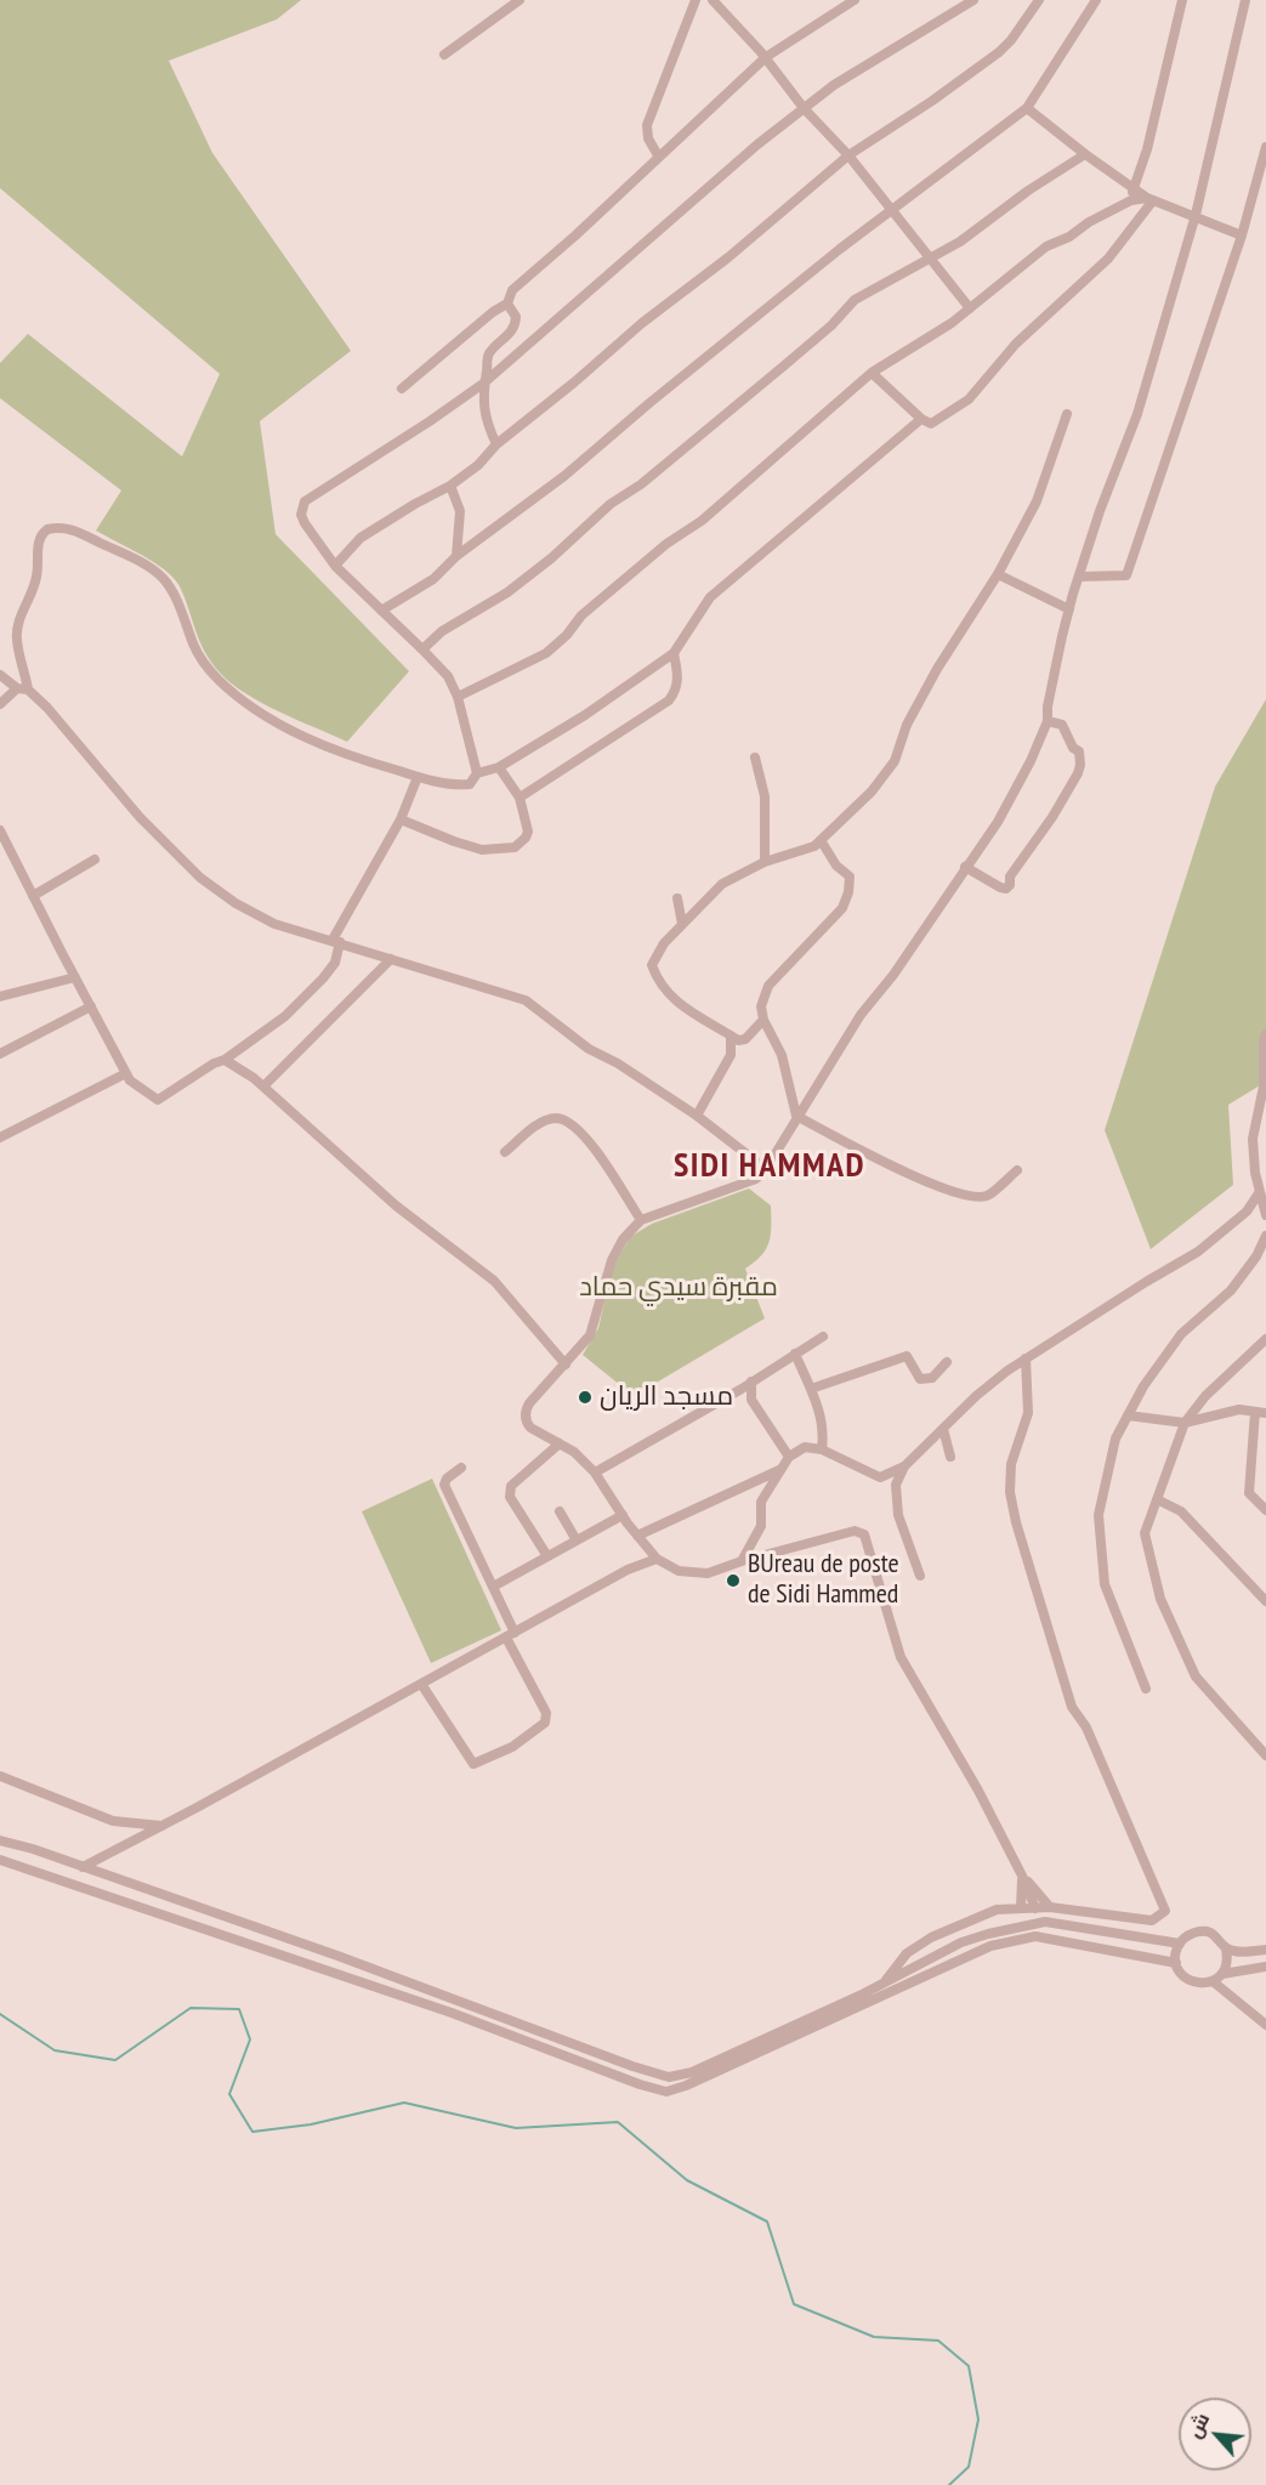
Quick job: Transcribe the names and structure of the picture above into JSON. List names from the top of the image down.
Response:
{
  "districts": ["SIDI HAMMAD"],
  "parks": ["مقبرة سيدي حماد"],
  "places": ["مسجد الريان", "BUreau de poste de Sidi Hammed"],
  "north": "top left"
}
